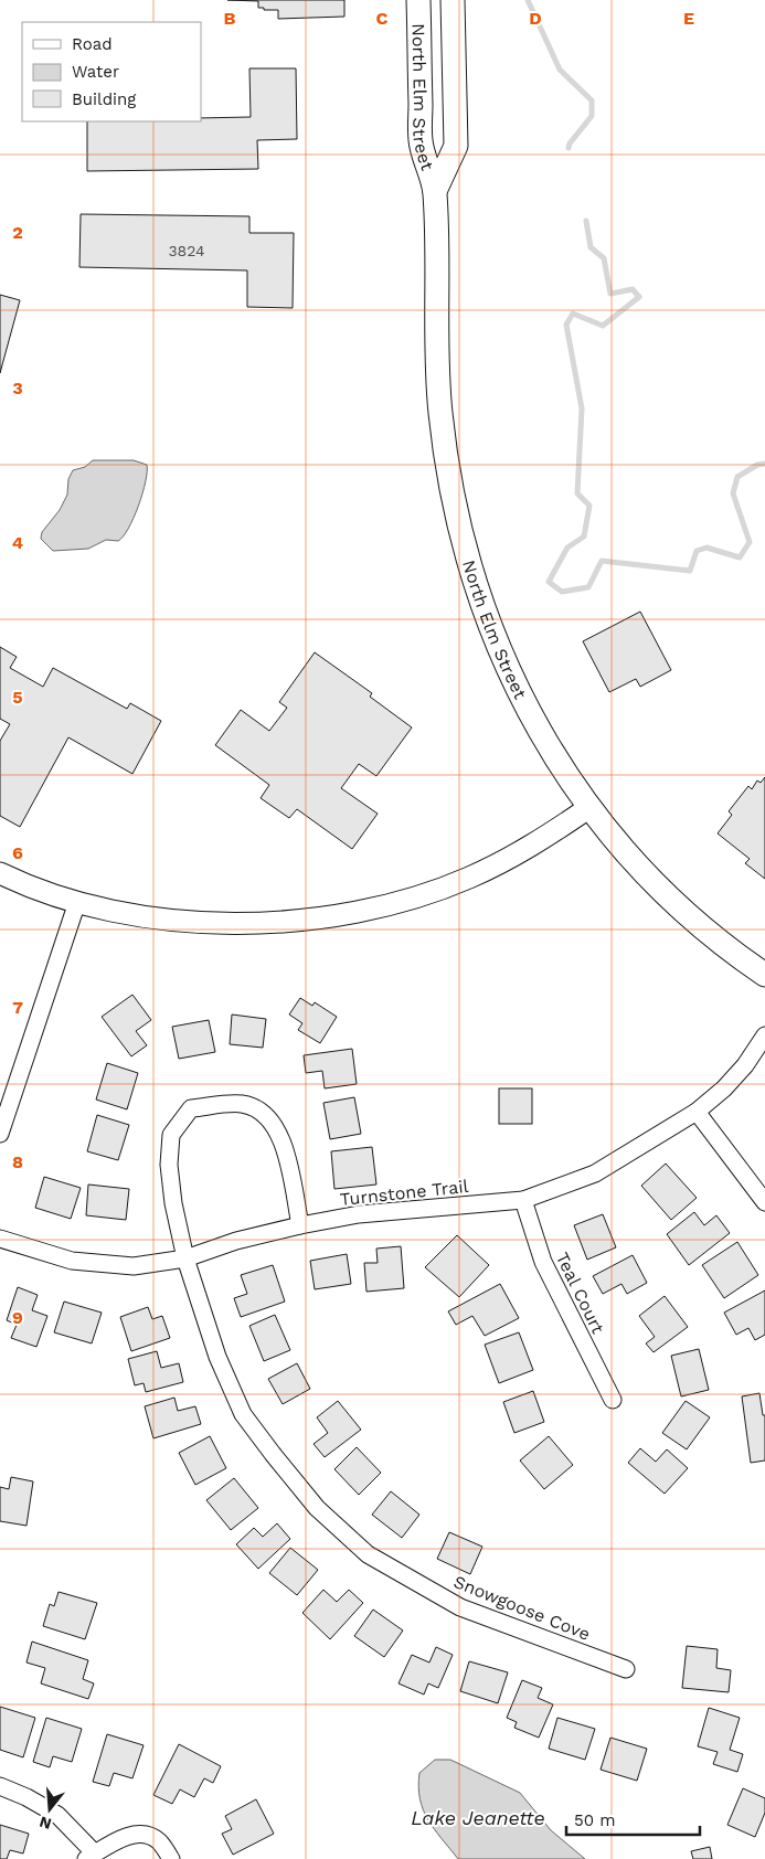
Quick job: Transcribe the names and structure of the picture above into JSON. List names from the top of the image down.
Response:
{
  "streets": {
    "main road": ["North Elm Street"],
    "street": ["Turnstone Trail", "Teal Court", "Snowgoose Cove"]
  },
  "crossings": [
    ["Turnstone Trail", "Teal Court"],
    ["Turnstone Trail", "Snowgoose Cove"]
  ],
  "water": ["Lake Jeanette"],
  "house_numbers": ["3824"],
  "legend": ["Road", "Water", "Building"],
  "scale_bar": "50 m",
  "north": "bottom",
  "grid": {
    "columns": [
      "B",
      "C",
      "D",
      "E"
    ],
    "rows": [
      "2",
      "3",
      "4",
      "5",
      "6",
      "7",
      "8",
      "9"
    ]
  }
}
